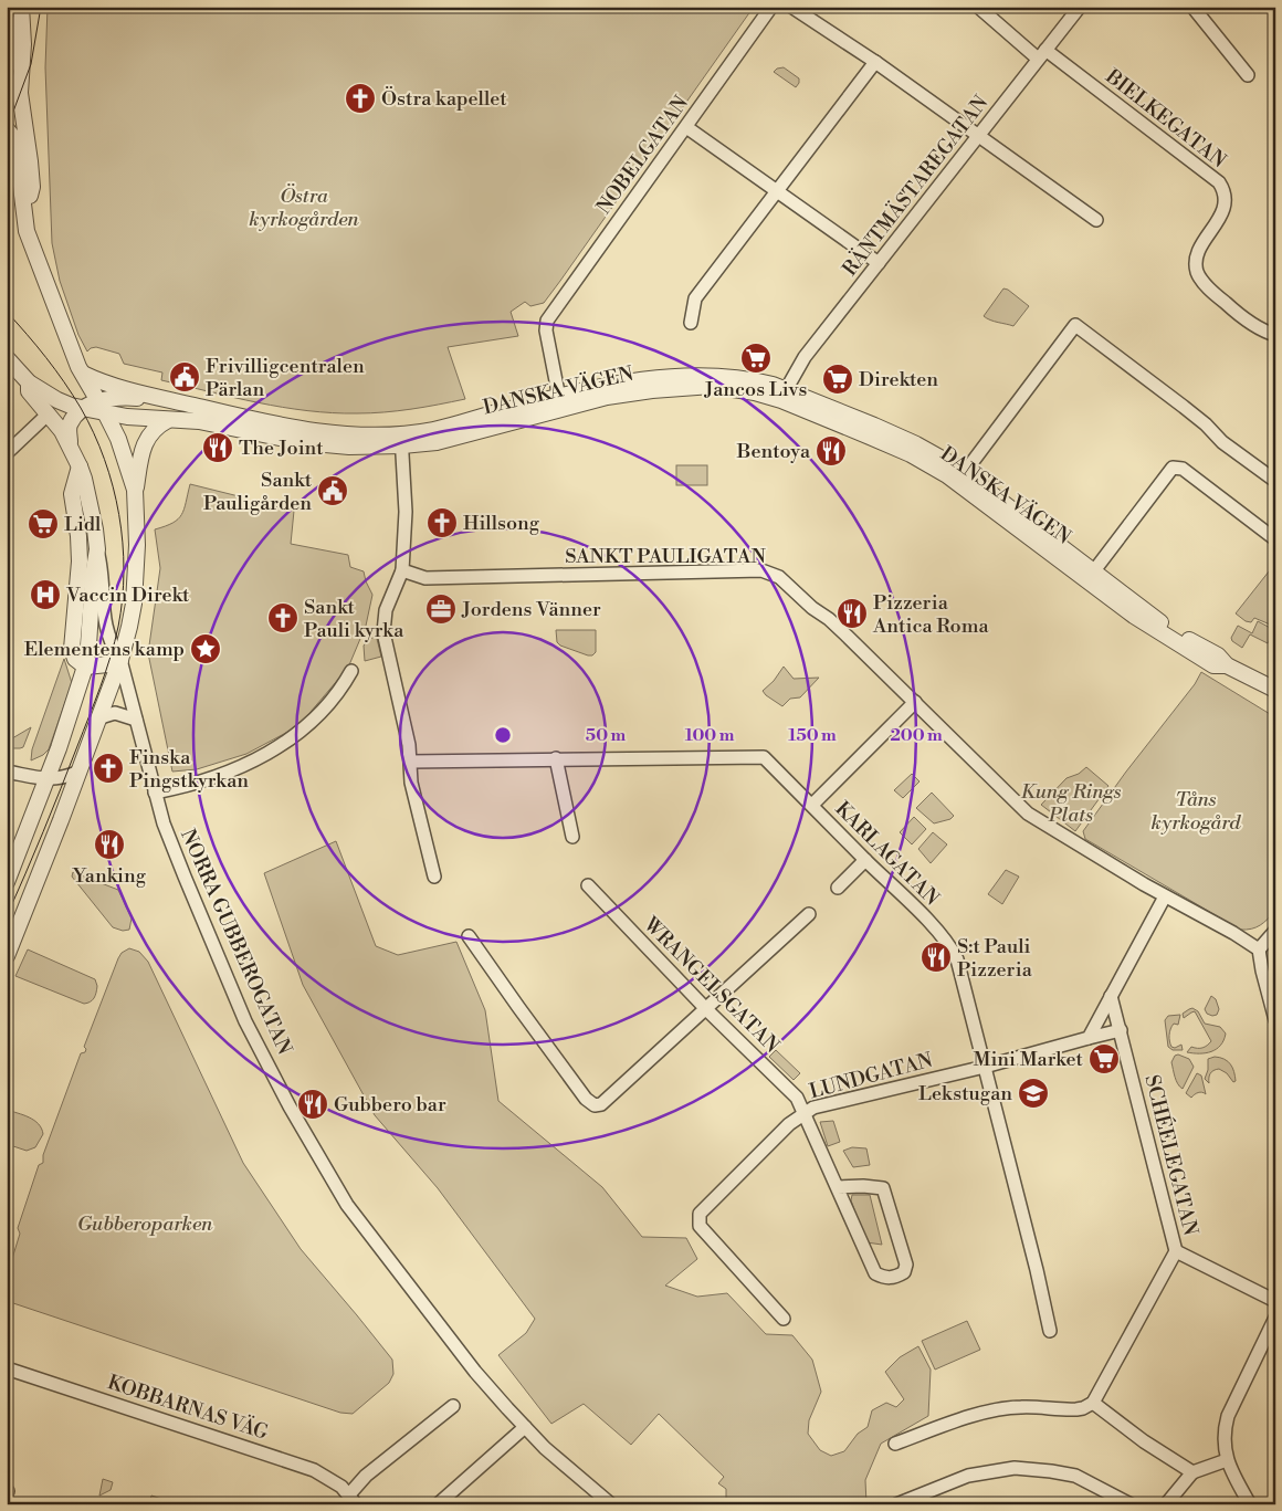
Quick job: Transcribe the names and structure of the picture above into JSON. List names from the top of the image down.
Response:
{
  "streets": {
    "street": [
      "BIELKEGATAN",
      "NOBELGATAN",
      "RÄNTMÄSTAREGATAN",
      "DANSKA VÄGEN",
      "SANKT PAULIGATAN",
      "KARLAGATAN",
      "NORRA GUBBEROGATAN",
      "WRANGELSGATAN",
      "LUNDGATAN",
      "SCHÉELEGATAN",
      "KOBBARNAS VÄG"
    ]
  },
  "crossings": [
    ["BIELKEGATAN", "RÄNTMÄSTAREGATAN"],
    ["NOBELGATAN", "DANSKA VÄGEN"],
    ["RÄNTMÄSTAREGATAN", "DANSKA VÄGEN"],
    ["KARLAGATAN", "LUNDGATAN"],
    ["WRANGELSGATAN", "LUNDGATAN"],
    ["LUNDGATAN", "SCHÉELEGATAN"]
  ],
  "parks": [
    "Östra kyrkogården",
    "Kung Rings Plats",
    "Tåns kyrkogård",
    "Gubberoparken"
  ],
  "places": {
    "church": [
      "Östra kapellet",
      "Hillsong",
      "Sankt Pauli kyrka",
      "Finska Pingstkyrkan"
    ],
    "supermarket": [
      "Jancos Livs",
      "Direkten",
      "Lidl",
      "Mini Market"
    ],
    "public building": ["Frivilligcentralen Pärlan", "Sankt Pauligården"],
    "restaurant": [
      "The Joint",
      "Bentoya",
      "Pizzeria Antica Roma",
      "Yanking",
      "S:t Pauli Pizzeria",
      "Gubbero bar"
    ],
    "hospital": ["Vaccin Direkt"],
    "office": ["Jordens Vänner"],
    "place": ["Elementens kamp"],
    "school or university": ["Lekstugan"]
  },
  "rings": [
    "50 m",
    "100 m",
    "150 m",
    "200 m"
  ]
}
